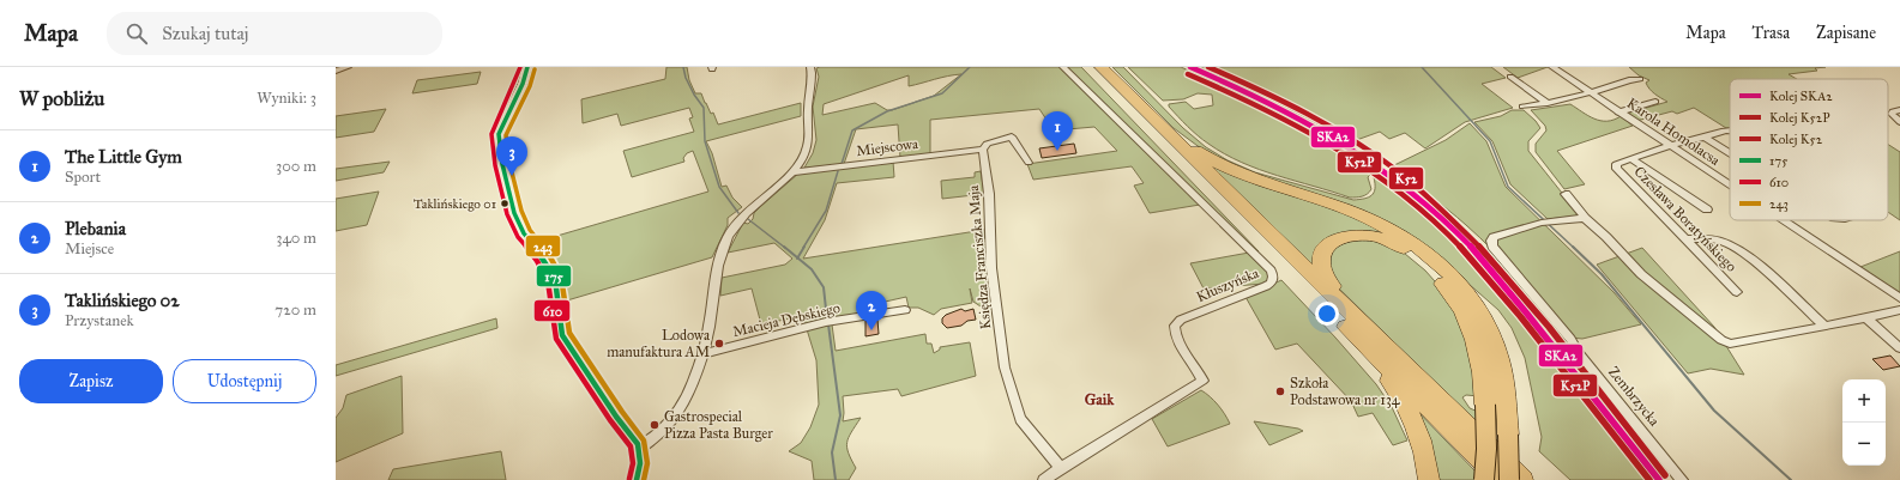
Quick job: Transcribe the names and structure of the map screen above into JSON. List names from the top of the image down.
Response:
{
  "streets": {
    "street": [
      "Karola Homolacsa",
      "Miejscowa",
      "Czesława Boratyńskiego",
      "Księdza Franciszka Maja",
      "Kłuszyńska",
      "Macieja Dębskiego",
      "Zembrzycka"
    ]
  },
  "crossings": [
    ["Miejscowa", "Księdza Franciszka Maja"],
    ["Miejscowa", "Macieja Dębskiego"],
    ["Księdza Franciszka Maja", "Kłuszyńska"]
  ],
  "districts": ["Gaik"],
  "places": [
    "Taklińskiego 01",
    "Lodowa manufaktura AM",
    "Szkoła Podstawowa nr 134",
    "Gastrospecial Pizza Pasta Burger"
  ],
  "lines": [
    "rail line SKA2",
    "rail line K52",
    "transit line 175",
    "transit line 610",
    "transit line 243",
    "rail line K52P"
  ],
  "legend": [
    "Kolej SKA2",
    "Kolej K52P",
    "Kolej K52",
    "175",
    "610",
    "243"
  ],
  "page": {
    "header": "Mapa",
    "search": "Szukaj tutaj",
    "nav": ["Mapa", "Trasa", "Zapisane"],
    "heading": ["W pobliżu", "Wyniki: 3"],
    "pins": ["1", "3", "2"],
    "list": [
      {
        "mark": "1",
        "name": "The Little Gym",
        "note": "Sport",
        "value": "300 m"
      },
      {
        "mark": "2",
        "name": "Plebania",
        "note": "Miejsce",
        "value": "340 m"
      },
      {
        "mark": "3",
        "name": "Taklińskiego 02",
        "note": "Przystanek",
        "value": "720 m"
      }
    ],
    "buttons": ["Zapisz", "Udostępnij"],
    "map_buttons": ["+", "−"]
  }
}
